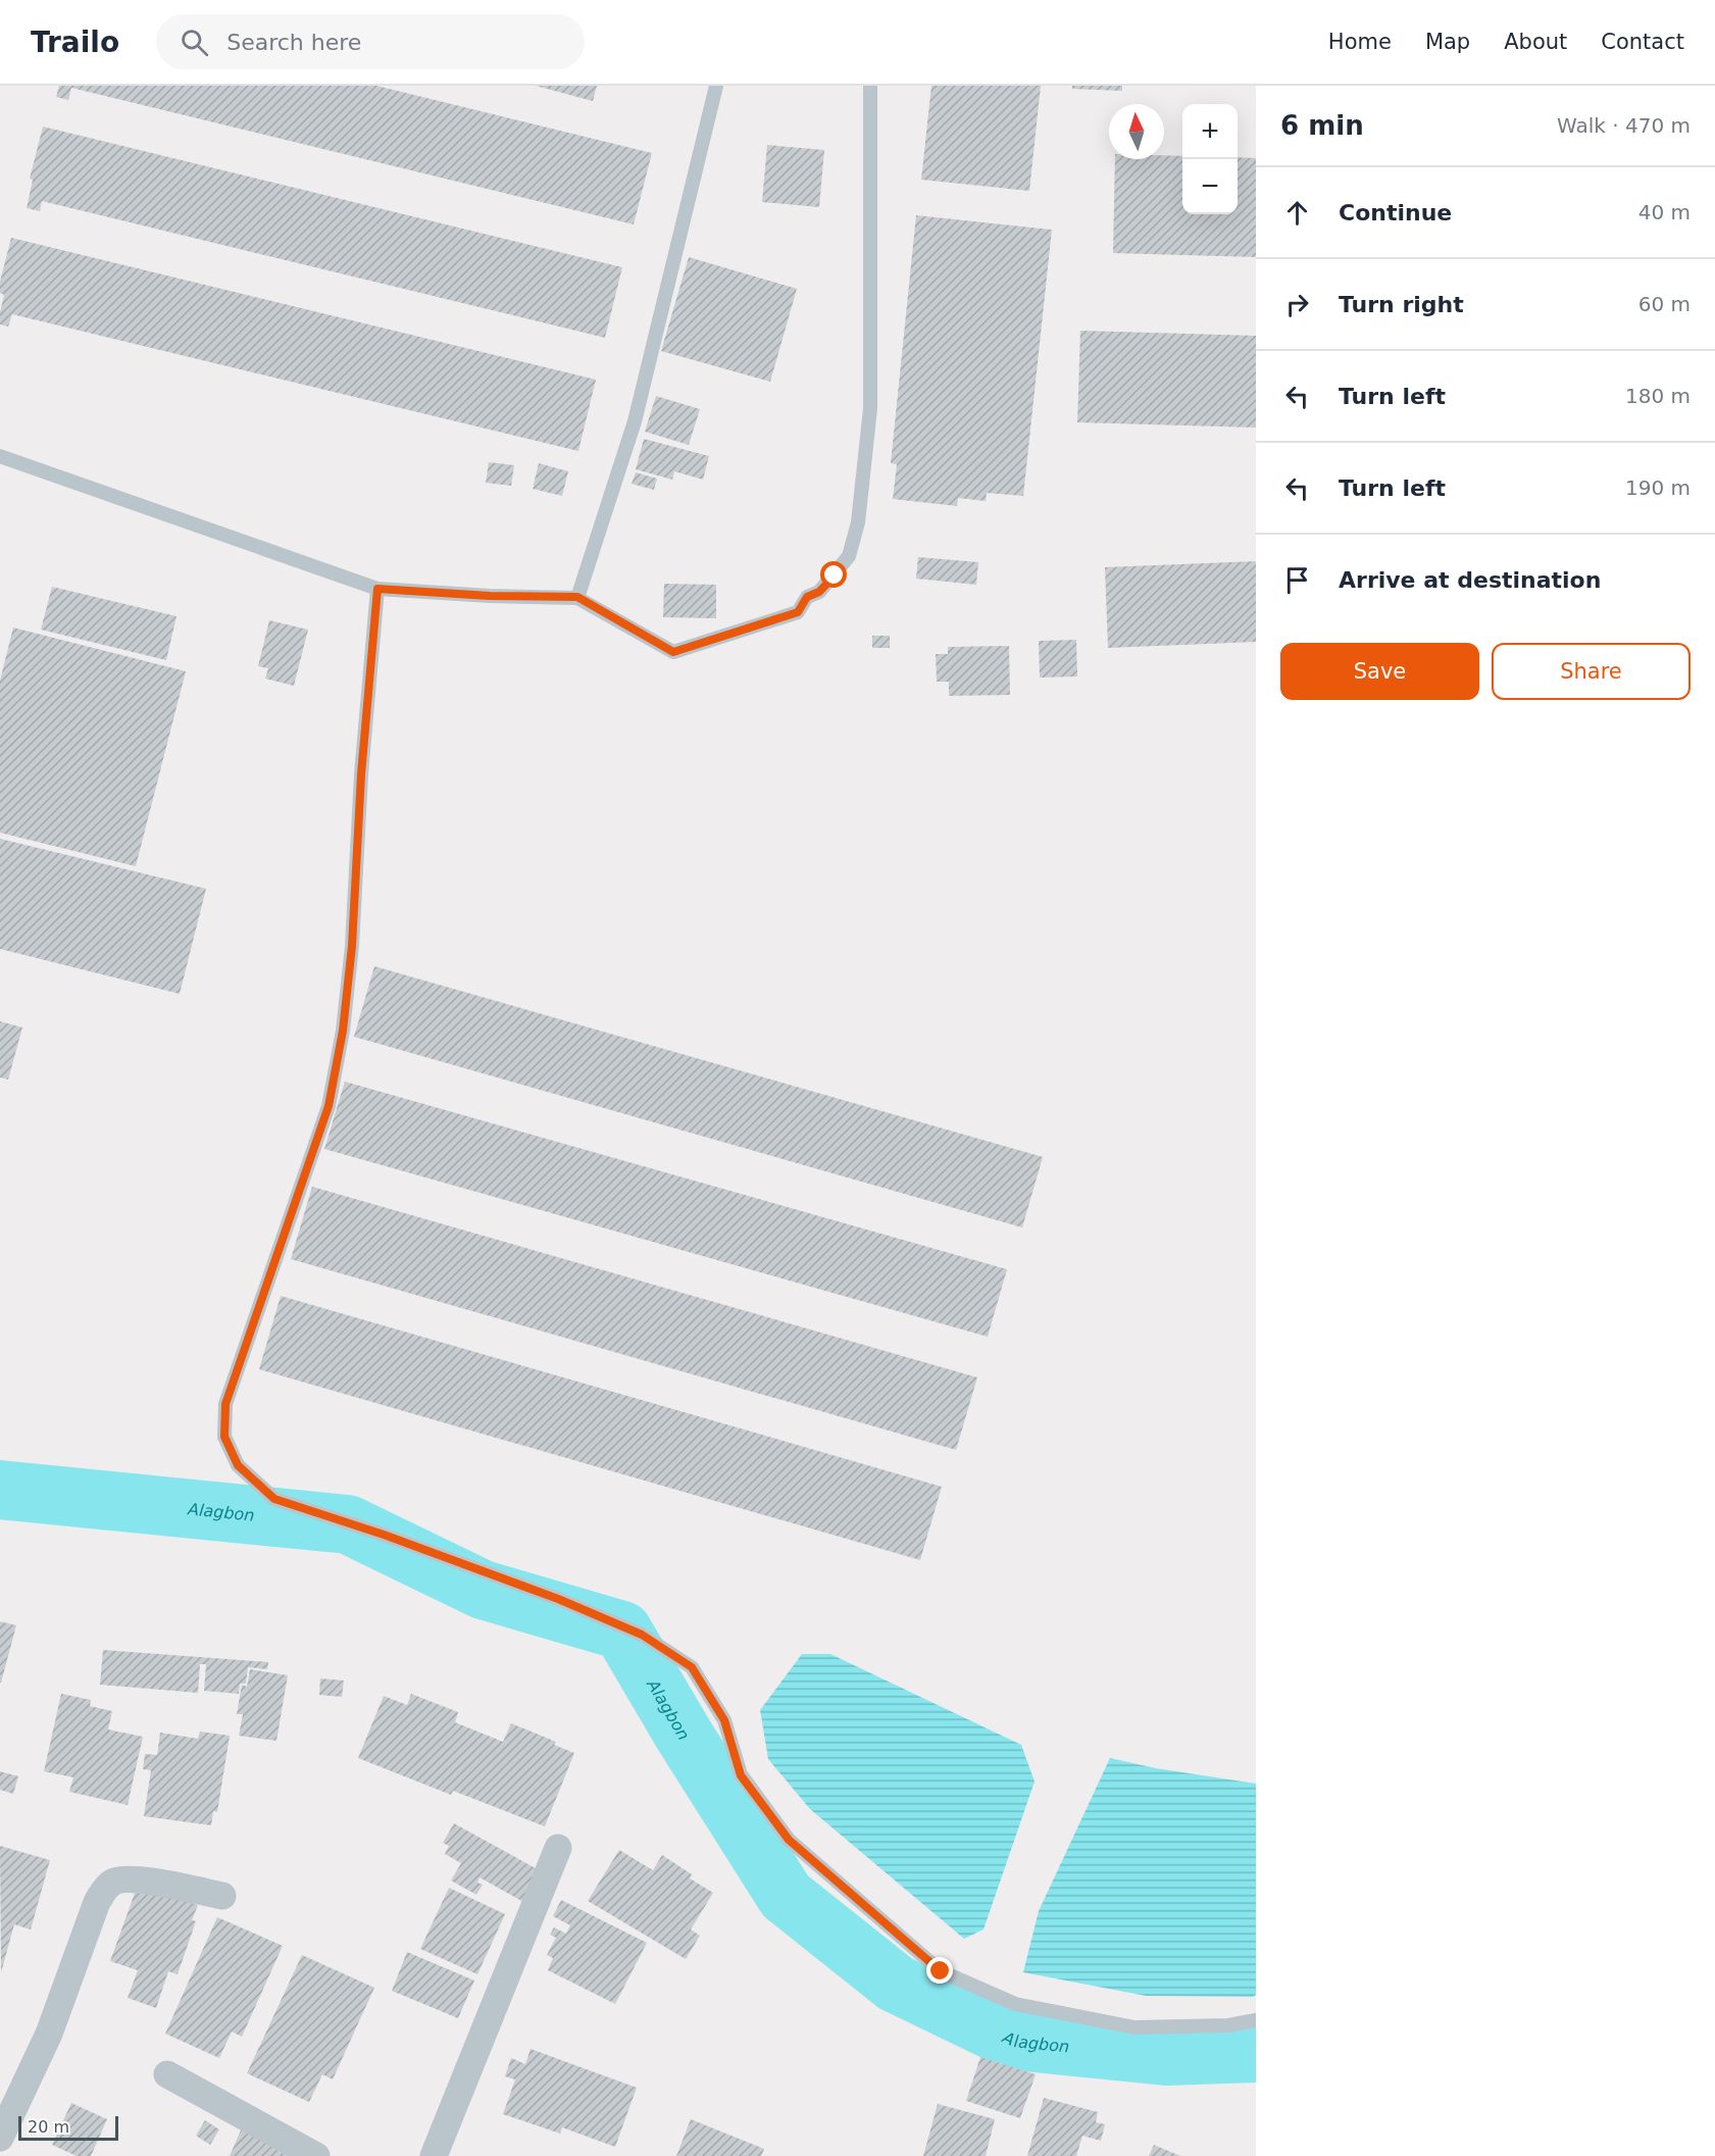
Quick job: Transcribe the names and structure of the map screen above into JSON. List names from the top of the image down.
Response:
{
  "water": ["Alagbon"],
  "scale_bar": "20 m",
  "north": "top",
  "page": {
    "header": "Trailo",
    "search": "Search here",
    "nav": [
      "Home",
      "Map",
      "About",
      "Contact"
    ],
    "heading": ["6 min", "Walk · 470 m"],
    "map_buttons": ["+", "−"],
    "list": [
      ["Continue", "40 m"],
      ["Turn right", "60 m"],
      ["Turn left", "180 m"],
      ["Turn left", "190 m"],
      "Arrive at destination"
    ],
    "buttons": ["Save", "Share"],
    "scale": "20 m"
  }
}
